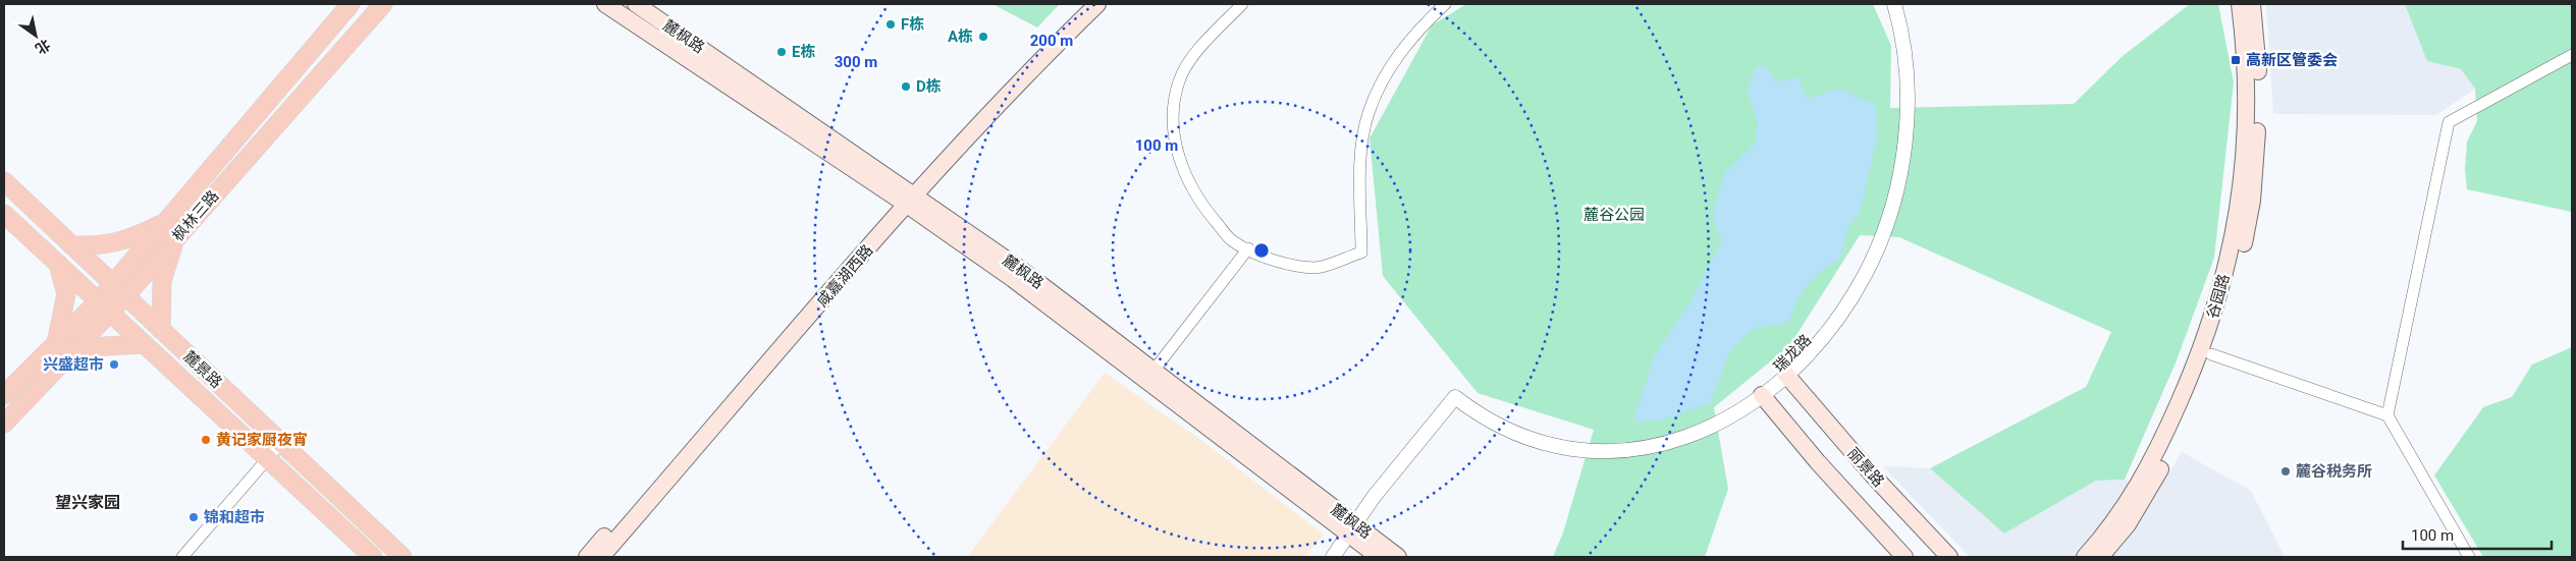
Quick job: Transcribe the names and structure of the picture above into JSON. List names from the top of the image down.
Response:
{
  "streets": {
    "main road": [
      "麓枫路",
      "枫林三路",
      "咸嘉湖西路",
      "谷园路",
      "麓景路",
      "丽景路"
    ],
    "street": ["瑞龙路"]
  },
  "crossings": [
    ["麓枫路", "咸嘉湖西路"],
    ["麓枫路", "瑞龙路"],
    ["枫林三路", "麓景路"],
    ["瑞龙路", "丽景路"]
  ],
  "districts": ["望兴家园"],
  "parks": ["麓谷公园"],
  "places": {
    "other": [
      "F栋",
      "A栋",
      "E栋",
      "D栋",
      "兴盛超市",
      "黄记家厨夜宵",
      "麓谷税务所",
      "锦和超市"
    ],
    "transit": ["高新区管委会"]
  },
  "scale_bar": "100 m",
  "north": "bottom right",
  "rings": ["200 m", "300 m", "100 m"]
}
